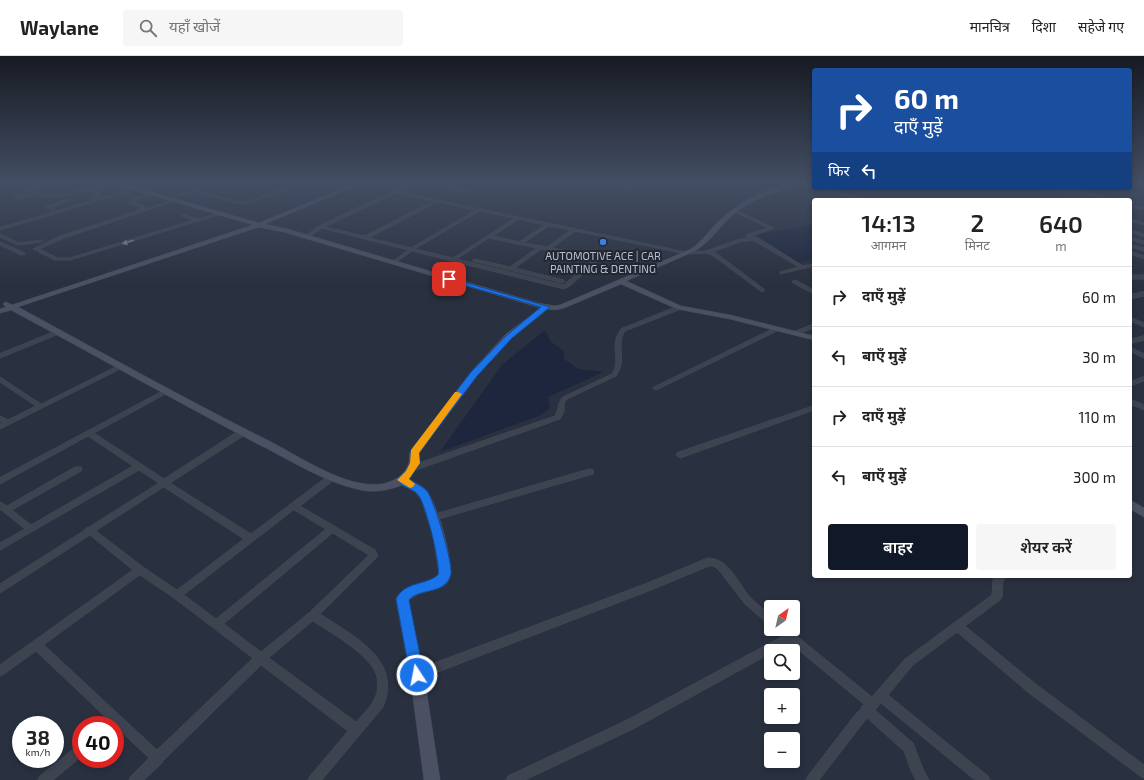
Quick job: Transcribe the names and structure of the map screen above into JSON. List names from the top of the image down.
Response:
{
  "places": ["AUTOMOTIVE ACE | CAR PAINTING & DENTING"],
  "north": "top right",
  "page": {
    "header": "Waylane",
    "search": "यहाँ खोजें",
    "nav": ["मानचित्र", "दिशा", "सहेजे गए"],
    "turn": ["60 m", "दाएँ मुड़ें"],
    "then": "फिर",
    "eta": [
      "14:13",
      "आगमन",
      "2",
      "मिनट",
      "640",
      "m"
    ],
    "list": [
      {
        "name": "दाएँ मुड़ें",
        "value": "60 m"
      },
      {
        "name": "बाएँ मुड़ें",
        "value": "30 m"
      },
      {
        "name": "दाएँ मुड़ें",
        "value": "110 m"
      },
      {
        "name": "बाएँ मुड़ें",
        "value": "300 m"
      }
    ],
    "buttons": ["बाहर", "शेयर करें"],
    "map_buttons": ["+", "−"],
    "speed": "38 km/h",
    "limit": "40"
  }
}
